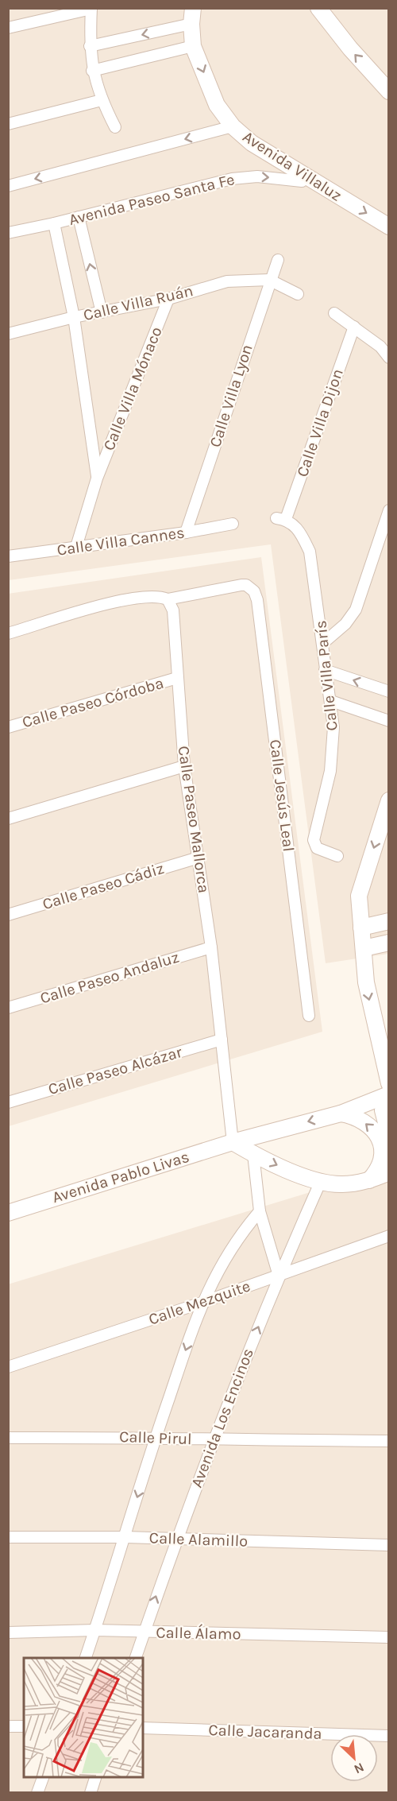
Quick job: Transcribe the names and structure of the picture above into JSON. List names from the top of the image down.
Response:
{
  "streets": {
    "street": [
      "Avenida Villaluz",
      "Avenida Paseo Santa Fe",
      "Calle Villa Ruán",
      "Calle Villa Mónaco",
      "Calle Villa Lyon",
      "Calle Villa Dijon",
      "Calle Villa Cannes",
      "Calle Villa París",
      "Calle Paseo Córdoba",
      "Calle Jesús Leal",
      "Calle Paseo Mallorca",
      "Calle Paseo Cádiz",
      "Calle Paseo Andaluz",
      "Calle Paseo Alcázar",
      "Avenida Pablo Livas",
      "Calle Mezquite",
      "Avenida Los Encinos",
      "Calle Pirul",
      "Calle Alamillo",
      "Calle Álamo",
      "Calle Jacaranda"
    ]
  },
  "crossings": [
    ["Avenida Villaluz", "Avenida Paseo Santa Fe"],
    ["Avenida Paseo Santa Fe", "Calle Villa Mónaco"],
    ["Calle Villa Ruán", "Calle Villa Mónaco"],
    ["Calle Villa Ruán", "Calle Villa Lyon"],
    ["Calle Villa Mónaco", "Calle Villa Cannes"],
    ["Calle Villa Lyon", "Calle Villa Cannes"],
    ["Calle Villa Dijon", "Calle Villa París"],
    ["Calle Paseo Córdoba", "Calle Paseo Mallorca"],
    ["Calle Jesús Leal", "Calle Paseo Mallorca"],
    ["Calle Paseo Mallorca", "Calle Paseo Cádiz"],
    ["Calle Paseo Mallorca", "Calle Paseo Andaluz"],
    ["Calle Paseo Mallorca", "Calle Paseo Alcázar"],
    ["Calle Paseo Mallorca", "Avenida Pablo Livas"],
    ["Calle Mezquite", "Avenida Los Encinos"],
    ["Avenida Los Encinos", "Calle Pirul"],
    ["Avenida Los Encinos", "Calle Alamillo"],
    ["Avenida Los Encinos", "Calle Álamo"]
  ],
  "north": "bottom right"
}
